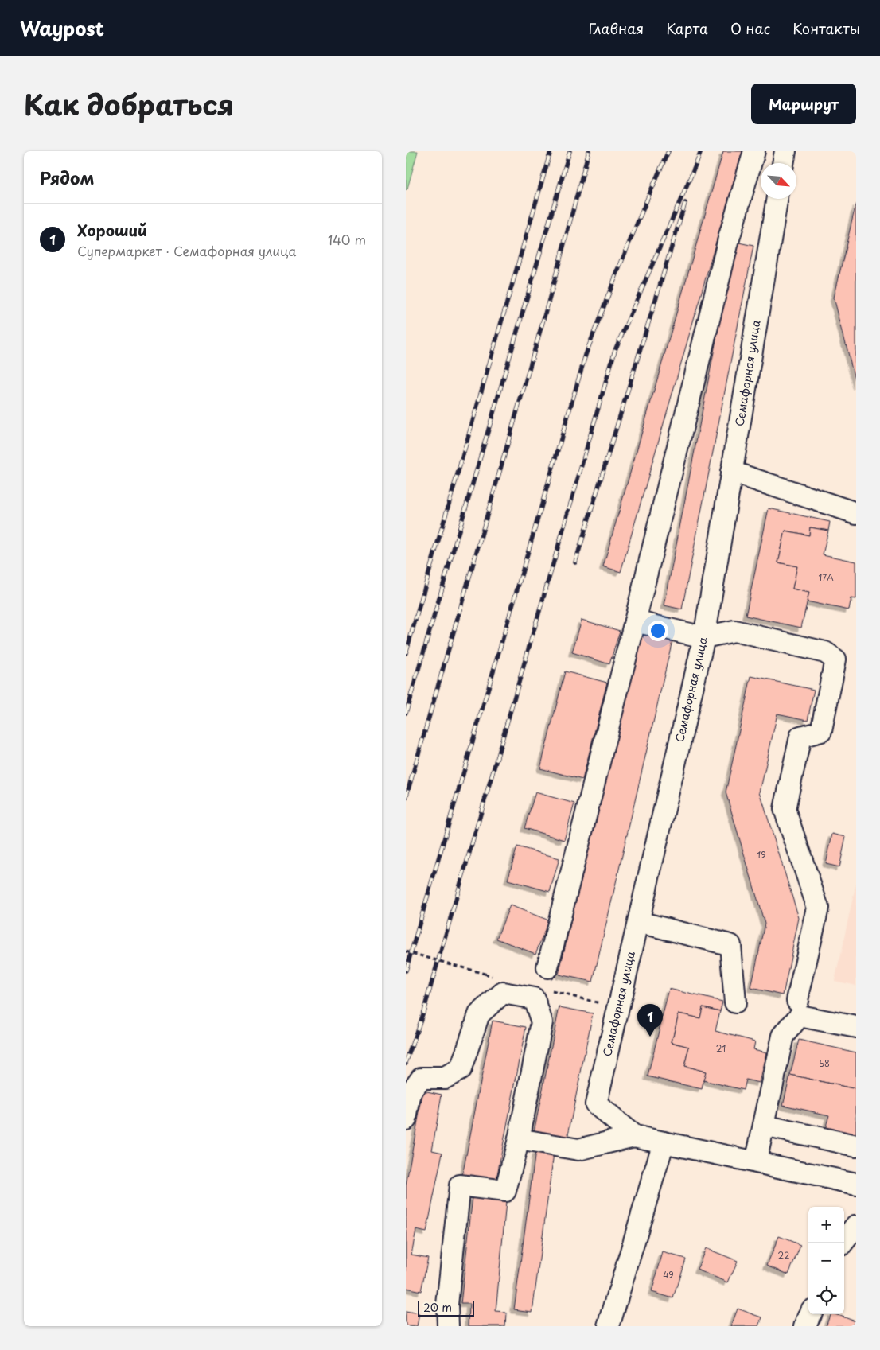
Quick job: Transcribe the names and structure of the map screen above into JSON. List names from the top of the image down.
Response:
{
  "streets": {
    "street": ["Семафорная улица"]
  },
  "house_numbers": [
    "17А",
    "19",
    "21",
    "58",
    "22",
    "49"
  ],
  "scale_bar": "20 m",
  "north": "bottom right",
  "page": {
    "header": "Waypost",
    "nav": [
      "Главная",
      "Карта",
      "О нас",
      "Контакты"
    ],
    "title": "Как добраться",
    "buttons": "Маршрут",
    "heading": "Рядом",
    "list": [
      {
        "mark": "1",
        "name": "Хороший",
        "note": "Супермаркет · Семафорная улица",
        "value": "140 m"
      }
    ],
    "pins": "1",
    "map_buttons": ["+", "−"],
    "scale": "20 m"
  }
}
